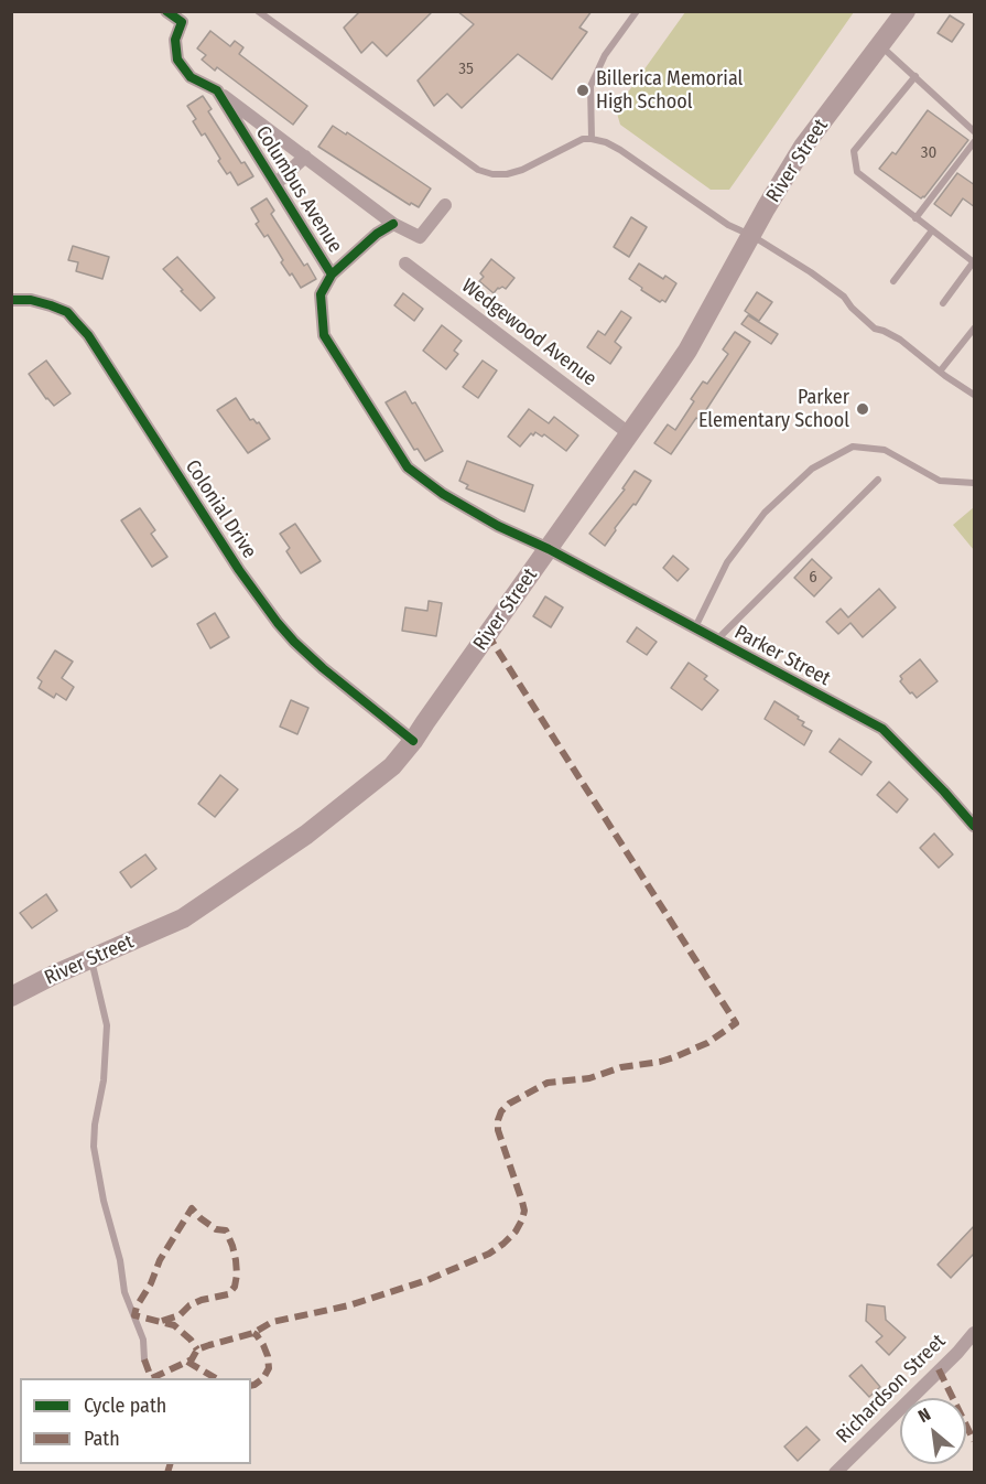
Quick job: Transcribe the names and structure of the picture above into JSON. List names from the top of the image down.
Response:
{
  "streets": {
    "main road": ["River Street"],
    "street": [
      "Columbus Avenue",
      "Wedgewood Avenue",
      "Colonial Drive",
      "Parker Street",
      "Richardson Street"
    ]
  },
  "crossings": [
    ["River Street", "Columbus Avenue"],
    ["River Street", "Wedgewood Avenue"],
    ["River Street", "Colonial Drive"],
    ["River Street", "Parker Street"],
    ["Columbus Avenue", "Parker Street"]
  ],
  "places": ["Billerica Memorial High School", "Parker Elementary School"],
  "house_numbers": ["35", "30", "6"],
  "legend": ["Cycle path", "Path"],
  "north": "top left"
}
